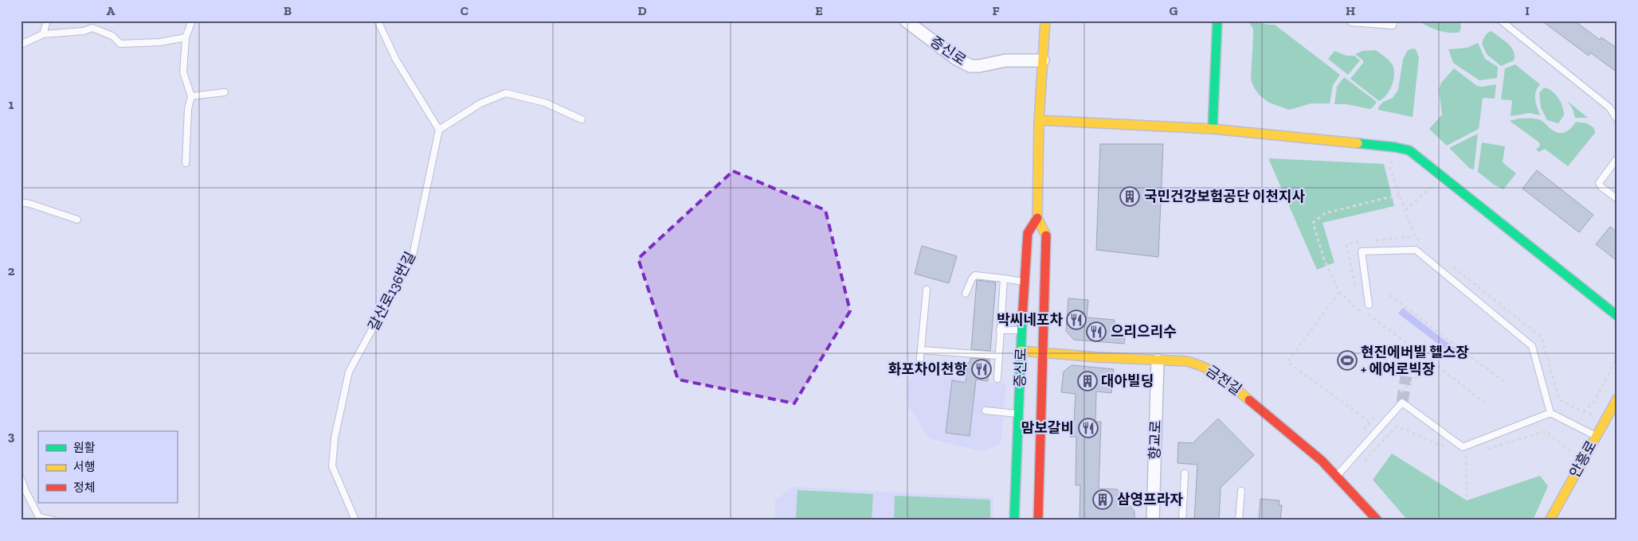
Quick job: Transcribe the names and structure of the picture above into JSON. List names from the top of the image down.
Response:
{
  "streets": {
    "street": [
      "증신로",
      "금전길",
      "향교로",
      "안흥로"
    ],
    "lane": ["갈산로136번길"]
  },
  "crossings": [
    ["증신로", "금전길"],
    ["금전길", "향교로"]
  ],
  "places": {
    "building": ["국민건강보험공단 이천지사", "대아빌딩", "삼영프라자"],
    "restaurant": [
      "박씨네포차",
      "으리으리수",
      "화포차이천항",
      "맘보갈비"
    ],
    "sports": ["현진에버빌 헬스장 + 에어로빅장"]
  },
  "legend": ["원활", "서행", "정체"],
  "grid": {
    "columns": [
      "A",
      "B",
      "C",
      "D",
      "E",
      "F",
      "G",
      "H",
      "I"
    ],
    "rows": ["1", "2", "3"]
  }
}
